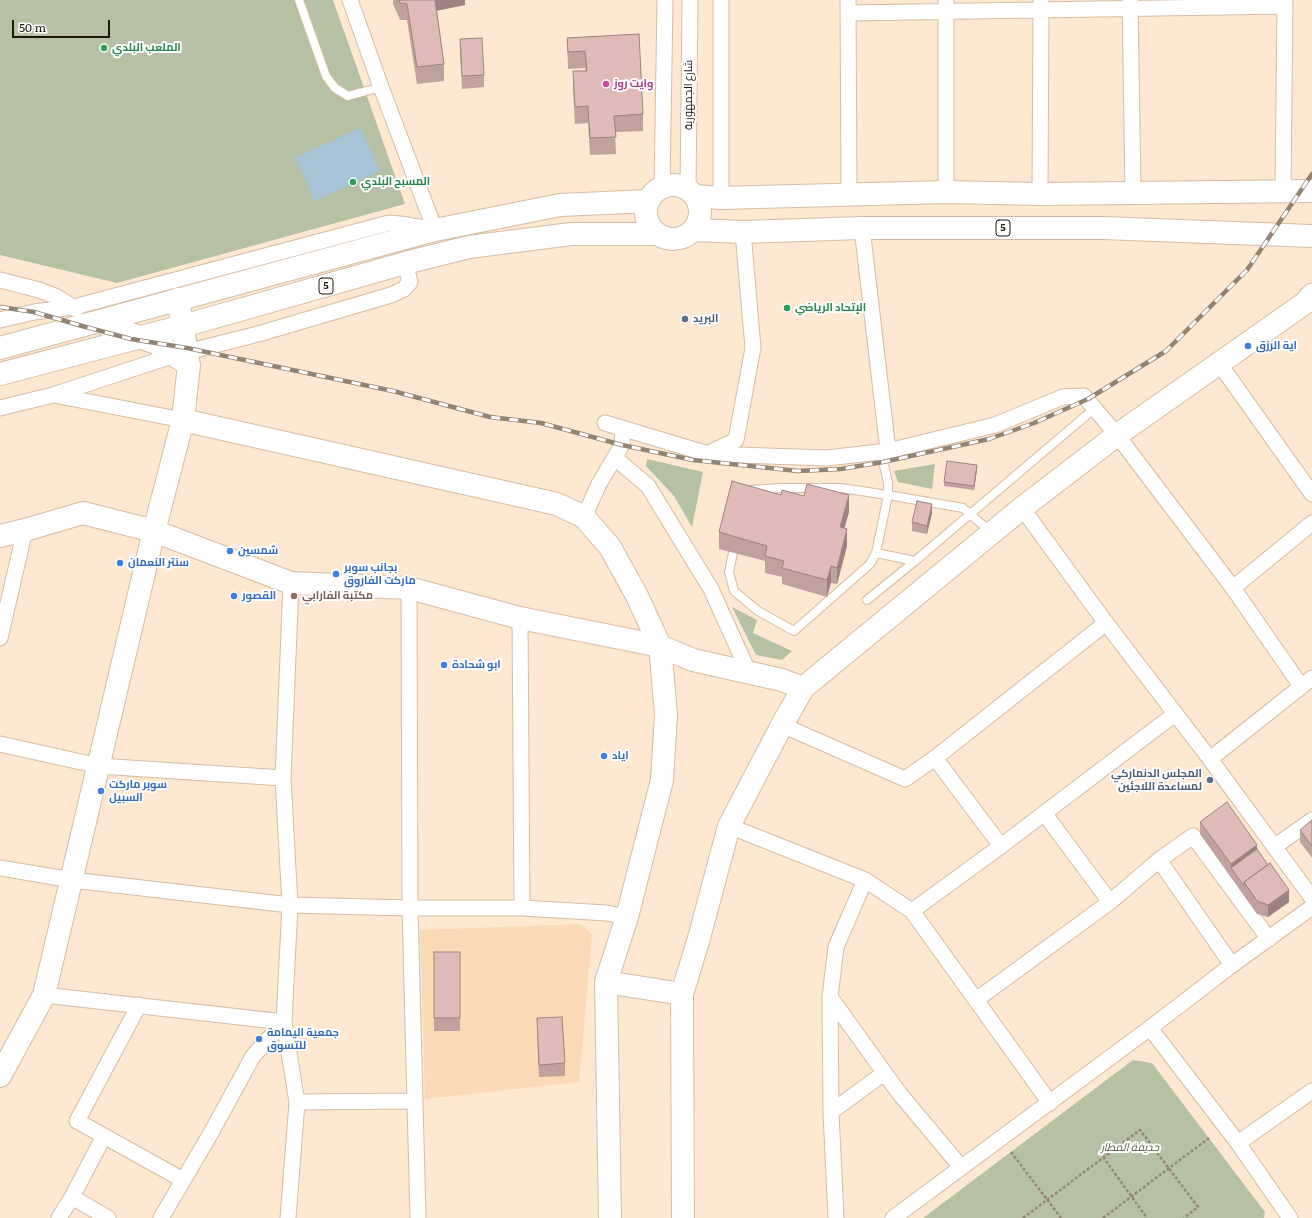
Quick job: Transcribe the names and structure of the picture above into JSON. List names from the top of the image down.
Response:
{
  "streets": {
    "street": ["شارع الجمهورية", "5"]
  },
  "crossings": [
    ["شارع الجمهورية", "5"]
  ],
  "parks": ["حديفة المطار"],
  "places": [
    "الملعب البلدي",
    "وايت روز",
    "المسبح البلدي",
    "الإتحاد الرياضي",
    "البريد",
    "اية الرزق",
    "شمسين",
    "سنتر النعمان",
    "بجانب سوبر ماركت الفاروق",
    "القصور",
    "مكتبة الفارابي",
    "ابو شحادة",
    "اياد",
    "المجلس الدنماركي لمساعدة اللاجئين",
    "سوبر ماركت السبيل",
    "جمعية اليمامة للتسوق"
  ],
  "scale_bar": "50 m"
}
